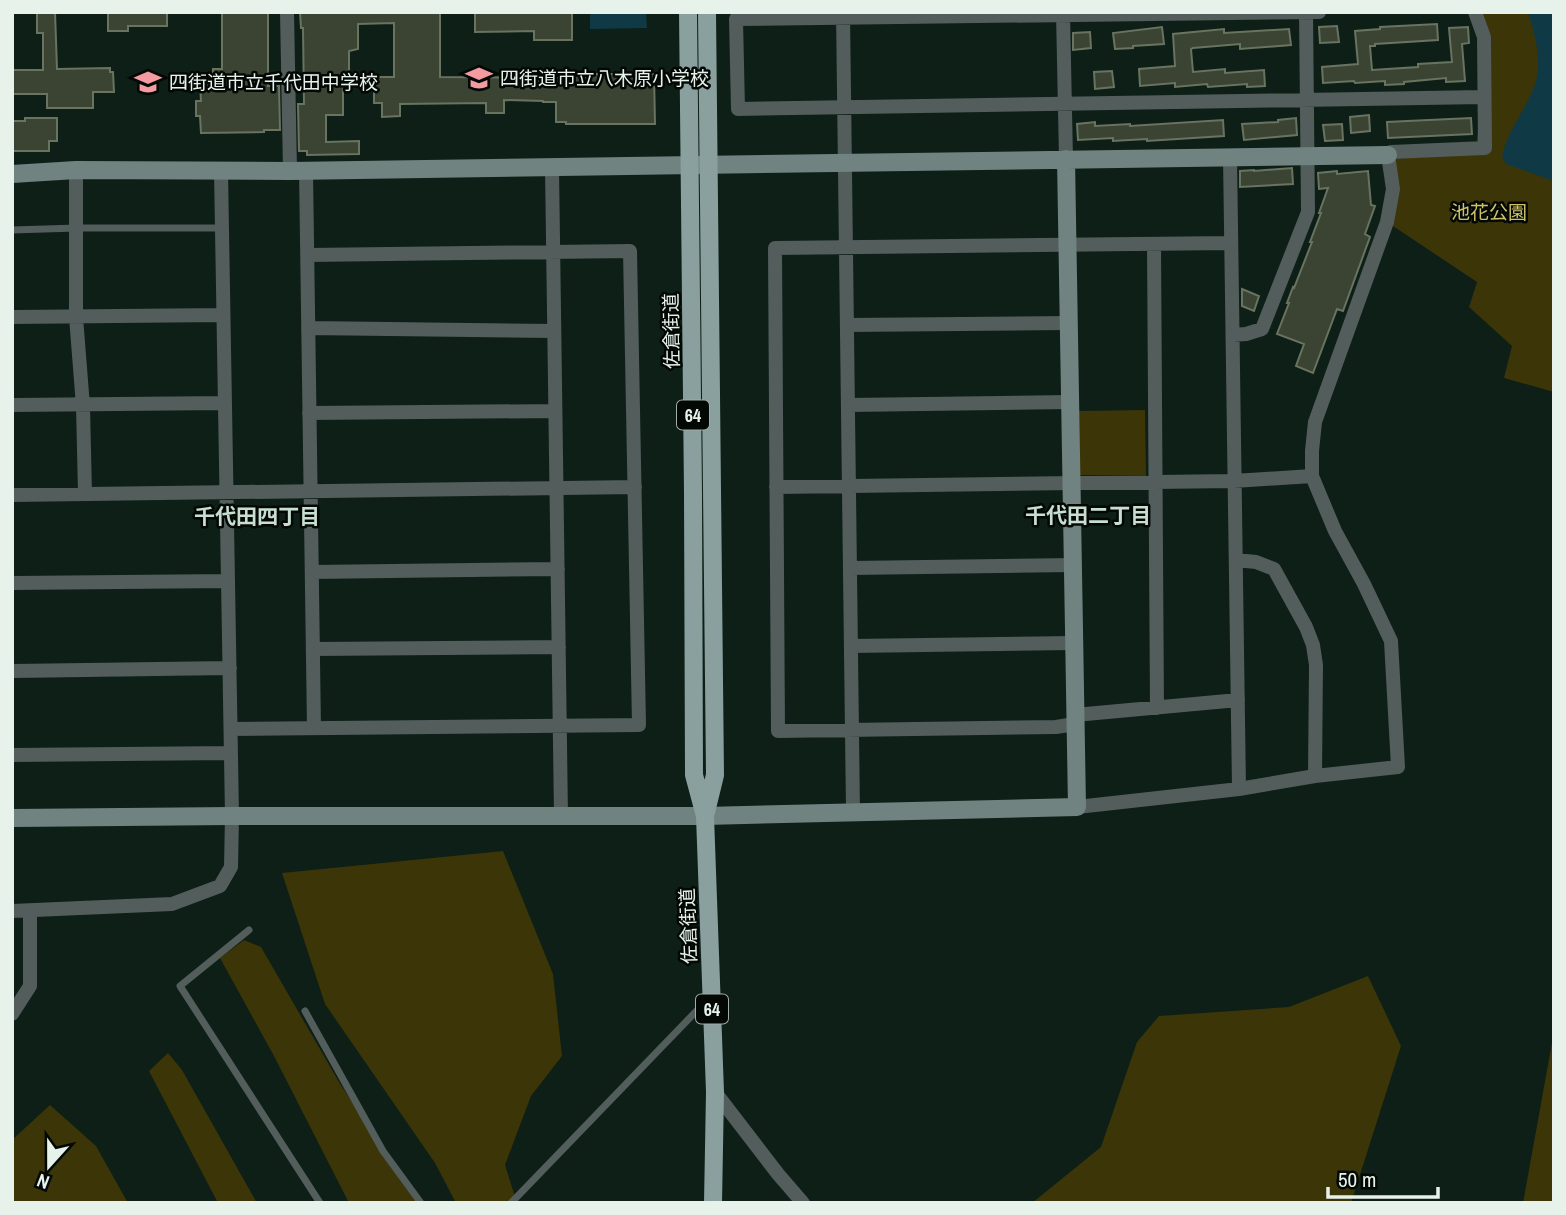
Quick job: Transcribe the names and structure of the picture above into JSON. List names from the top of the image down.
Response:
{
  "streets": {
    "main road": ["佐倉街道", "64"]
  },
  "districts": ["千代田二丁目", "千代田四丁目"],
  "parks": ["池花公園"],
  "places": {
    "school or university": ["四街道市立八木原小学校", "四街道市立千代田中学校"]
  },
  "scale_bar": "50 m",
  "north": "bottom"
}
